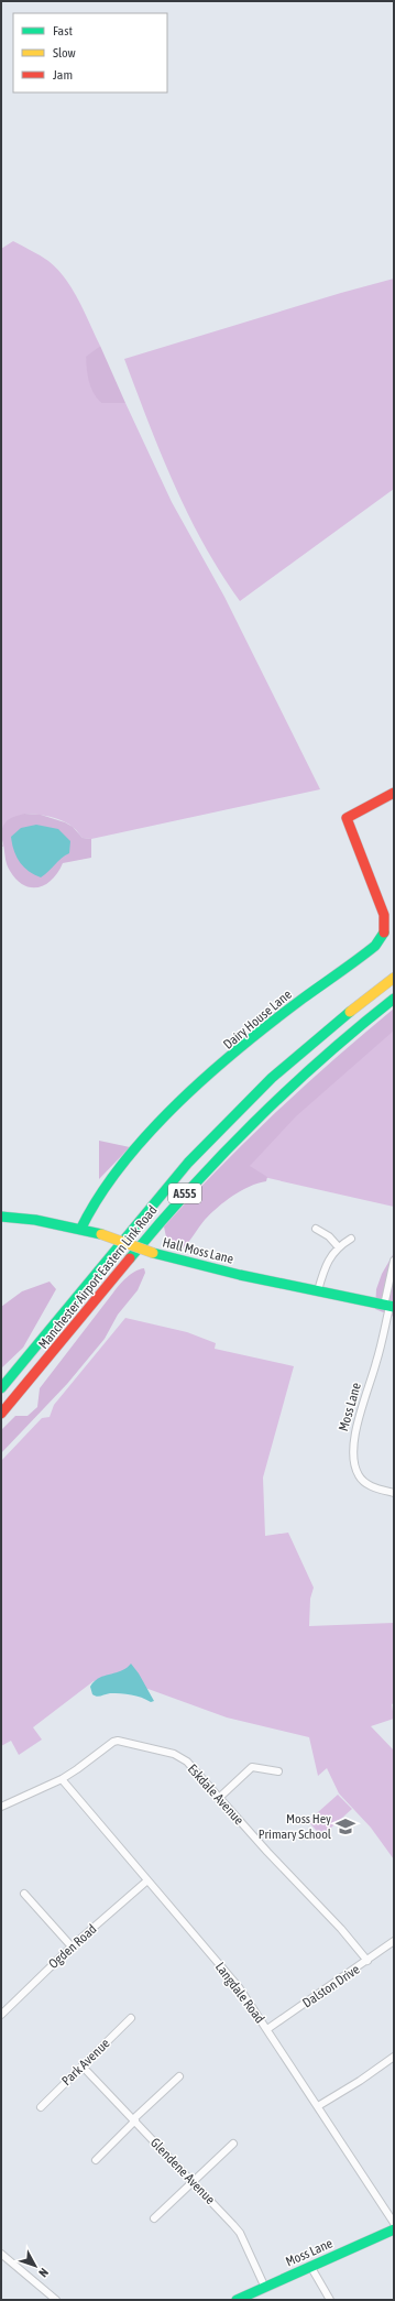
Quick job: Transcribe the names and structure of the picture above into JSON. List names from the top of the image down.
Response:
{
  "streets": {
    "main road": [
      "Dairy House Lane",
      "A555",
      "Hall Moss Lane",
      "Manchester Airport Eastern Link Road",
      "Moss Lane"
    ],
    "street": [
      "Eskdale Avenue",
      "Ogden Road",
      "Dalston Drive",
      "Langdale Road",
      "Park Avenue",
      "Glendene Avenue"
    ]
  },
  "crossings": [
    ["Dairy House Lane", "Hall Moss Lane"],
    ["Hall Moss Lane", "Moss Lane"],
    ["Moss Lane", "Glendene Avenue"],
    ["Eskdale Avenue", "Dalston Drive"],
    ["Eskdale Avenue", "Langdale Road"],
    ["Ogden Road", "Langdale Road"],
    ["Dalston Drive", "Langdale Road"],
    ["Park Avenue", "Glendene Avenue"]
  ],
  "places": {
    "school or university": ["Moss Hey Primary School"]
  },
  "legend": ["Fast", "Slow", "Jam"],
  "north": "bottom right"
}
